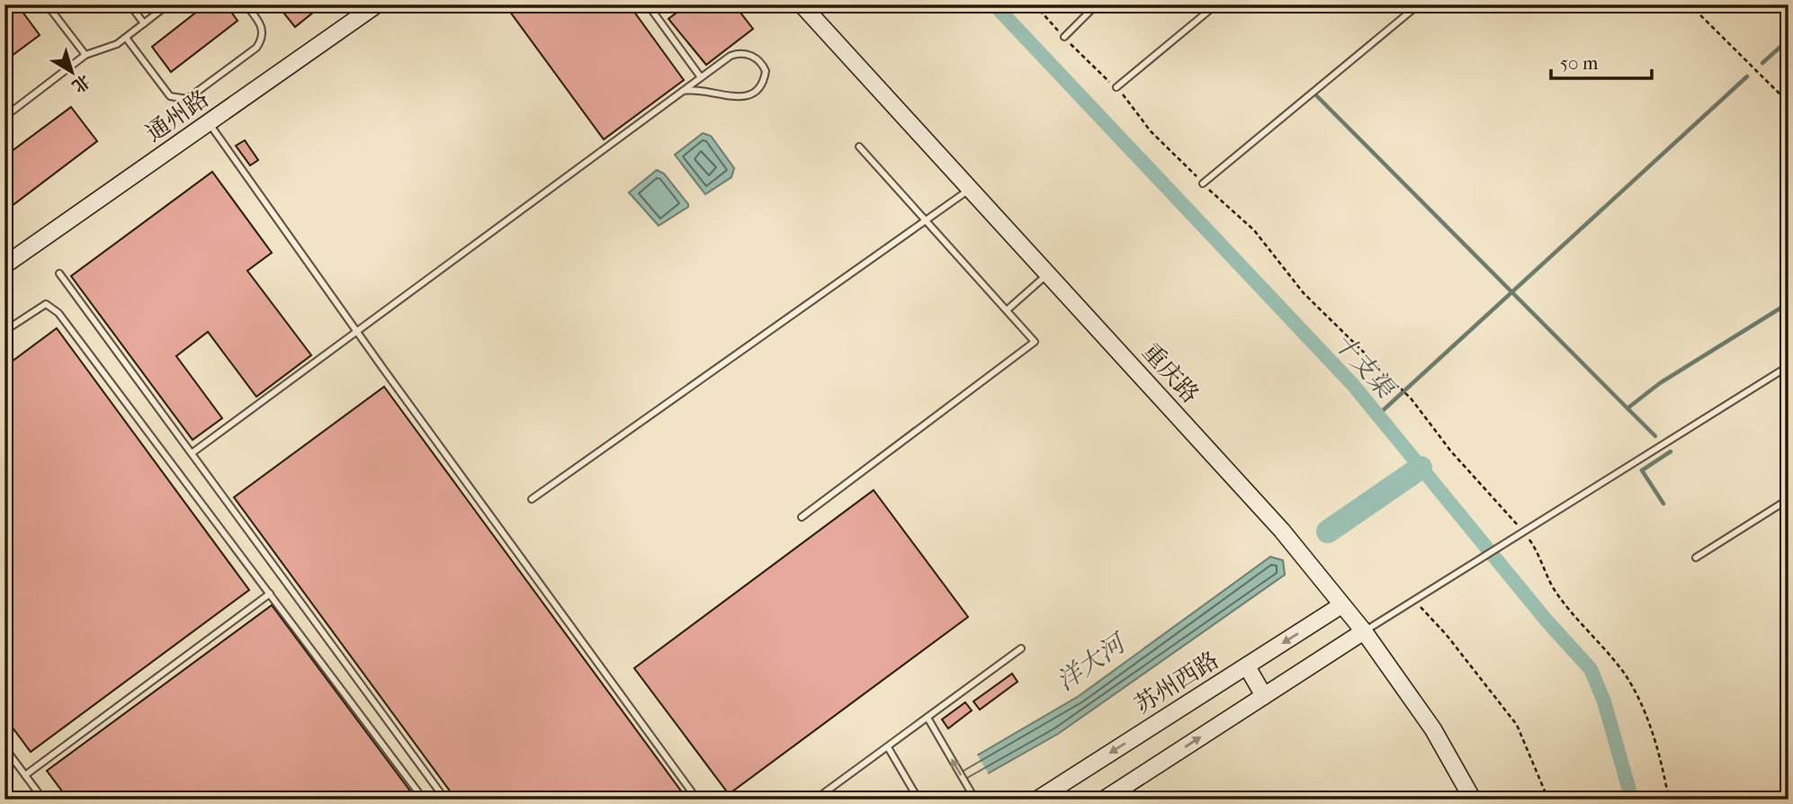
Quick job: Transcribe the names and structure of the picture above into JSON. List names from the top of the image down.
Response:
{
  "streets": {
    "street": ["通州路", "重庆路", "苏州西路"]
  },
  "crossings": [
    ["重庆路", "苏州西路"]
  ],
  "water": ["十支渠", "洋大河"],
  "scale_bar": "50 m",
  "north": "bottom right"
}
